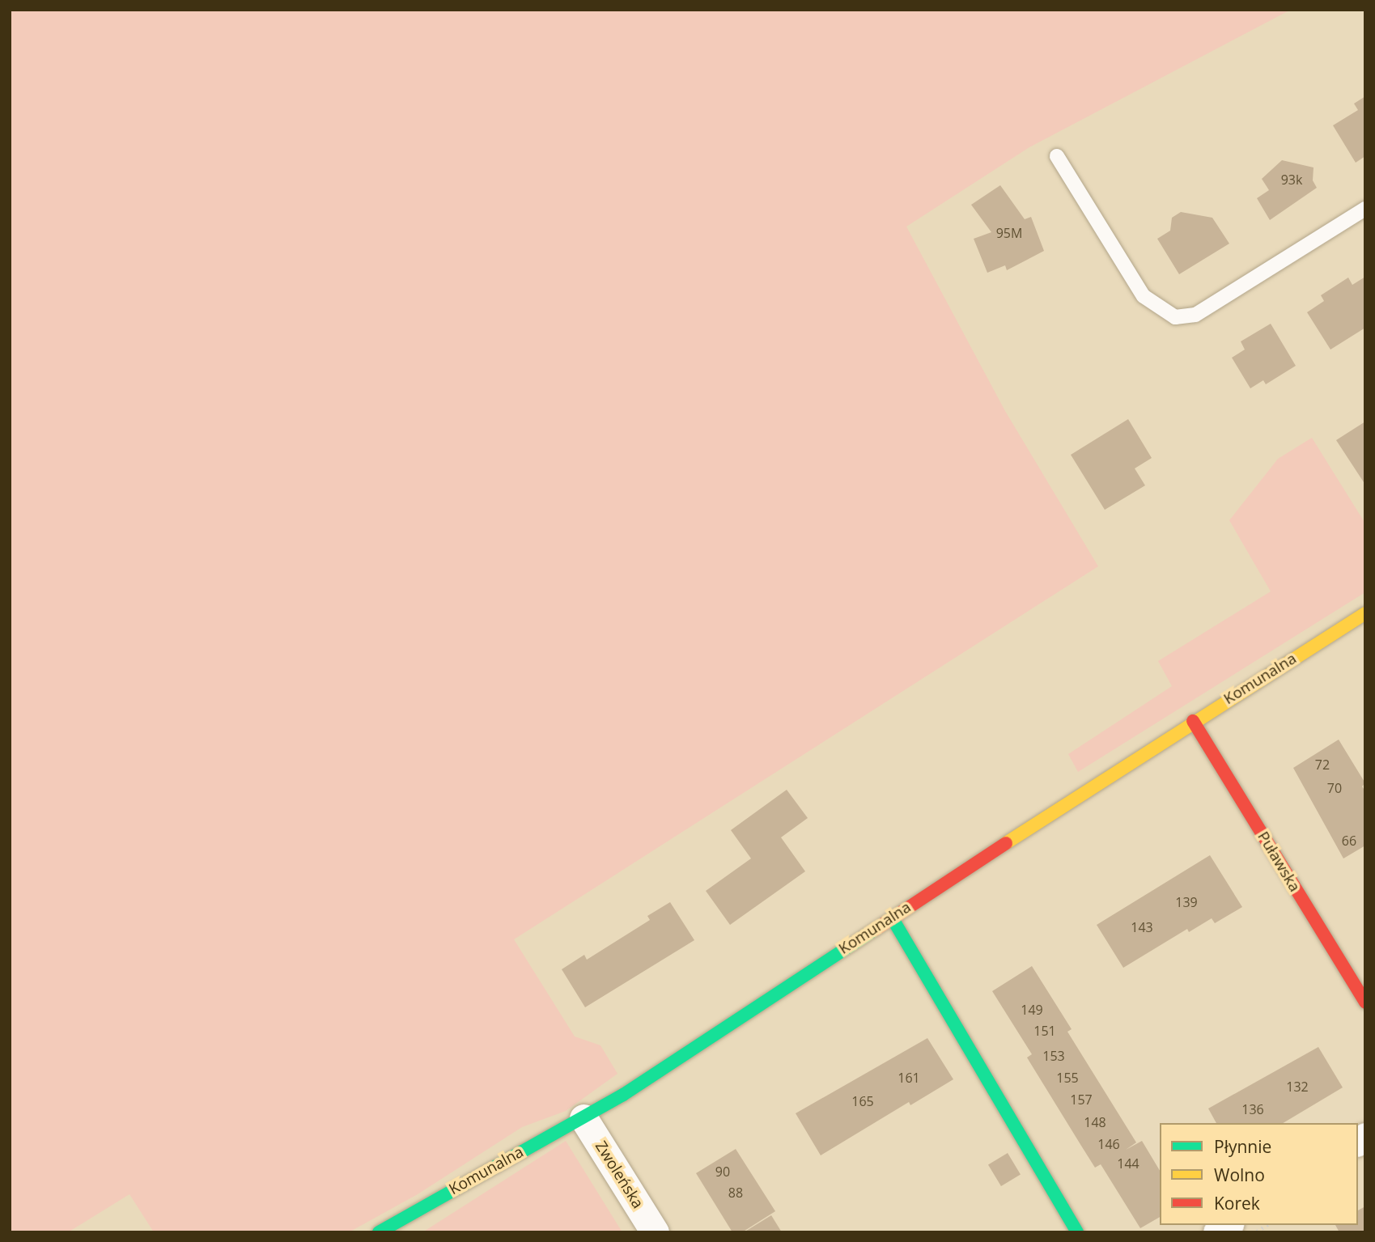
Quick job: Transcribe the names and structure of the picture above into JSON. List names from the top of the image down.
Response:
{
  "streets": {
    "street": ["Komunalna", "Puławska", "Zwoleńska"]
  },
  "crossings": [
    ["Komunalna", "Puławska"],
    ["Komunalna", "Zwoleńska"]
  ],
  "house_numbers": [
    "93k",
    "95M",
    "72",
    "70",
    "66",
    "139",
    "143",
    "149",
    "151",
    "153",
    "161",
    "155",
    "132",
    "157",
    "165",
    "136",
    "148",
    "146",
    "144",
    "90",
    "88"
  ],
  "legend": ["Płynnie", "Wolno", "Korek"]
}
